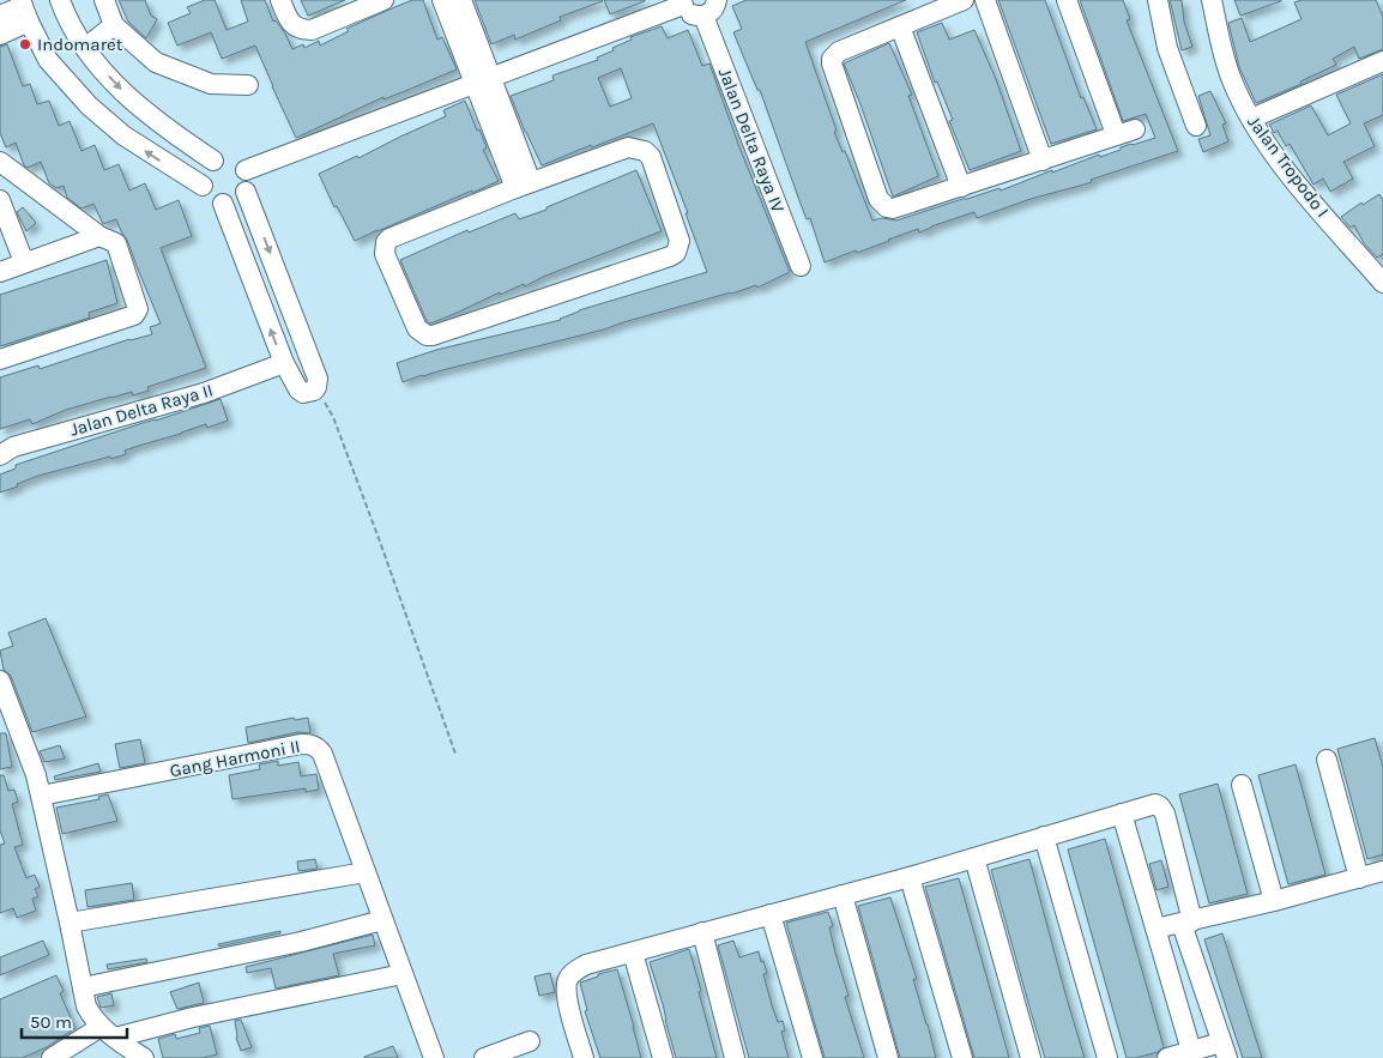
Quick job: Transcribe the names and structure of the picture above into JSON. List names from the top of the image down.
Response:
{
  "streets": {
    "street": [
      "Jalan Delta Raya IV",
      "Jalan Tropodo I",
      "Jalan Delta Raya II",
      "Gang Harmoni II"
    ]
  },
  "places": ["Indomaret"],
  "scale_bar": "50 m"
}
